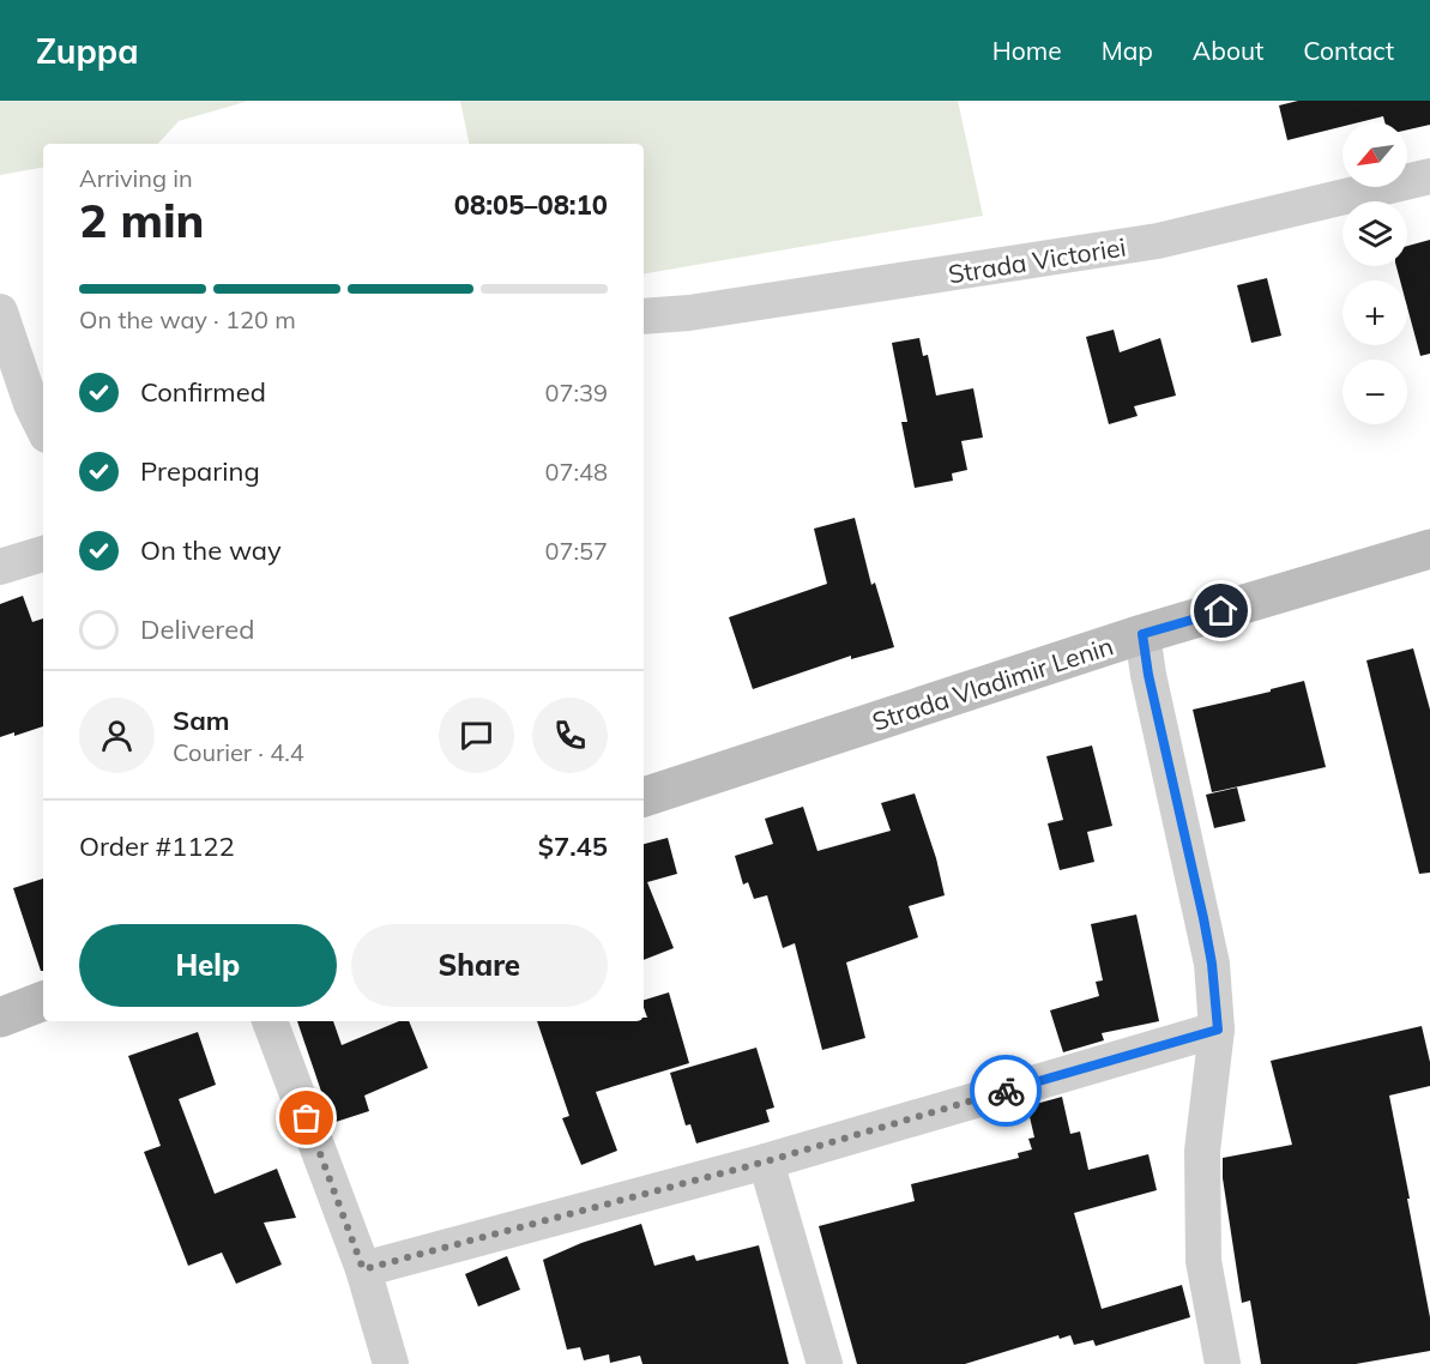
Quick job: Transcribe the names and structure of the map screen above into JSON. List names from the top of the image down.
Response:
{
  "streets": {
    "main road": ["Strada Vladimir Lenin"],
    "street": ["Strada Victoriei"]
  },
  "north": "bottom left",
  "page": {
    "header": "Zuppa",
    "nav": [
      "Home",
      "Map",
      "About",
      "Contact"
    ],
    "map_buttons": ["+", "−"],
    "heading": ["2 min", "Arriving in", "08:05–08:10"],
    "panel": [
      "Sam",
      "Courier · 4.4",
      "Order #1122",
      "$7.45"
    ],
    "bar": "On the way · 120 m",
    "list": [
      ["Confirmed", "07:39"],
      ["Preparing", "07:48"],
      ["On the way", "07:57"],
      "Delivered"
    ],
    "buttons": ["Help", "Share"]
  }
}
